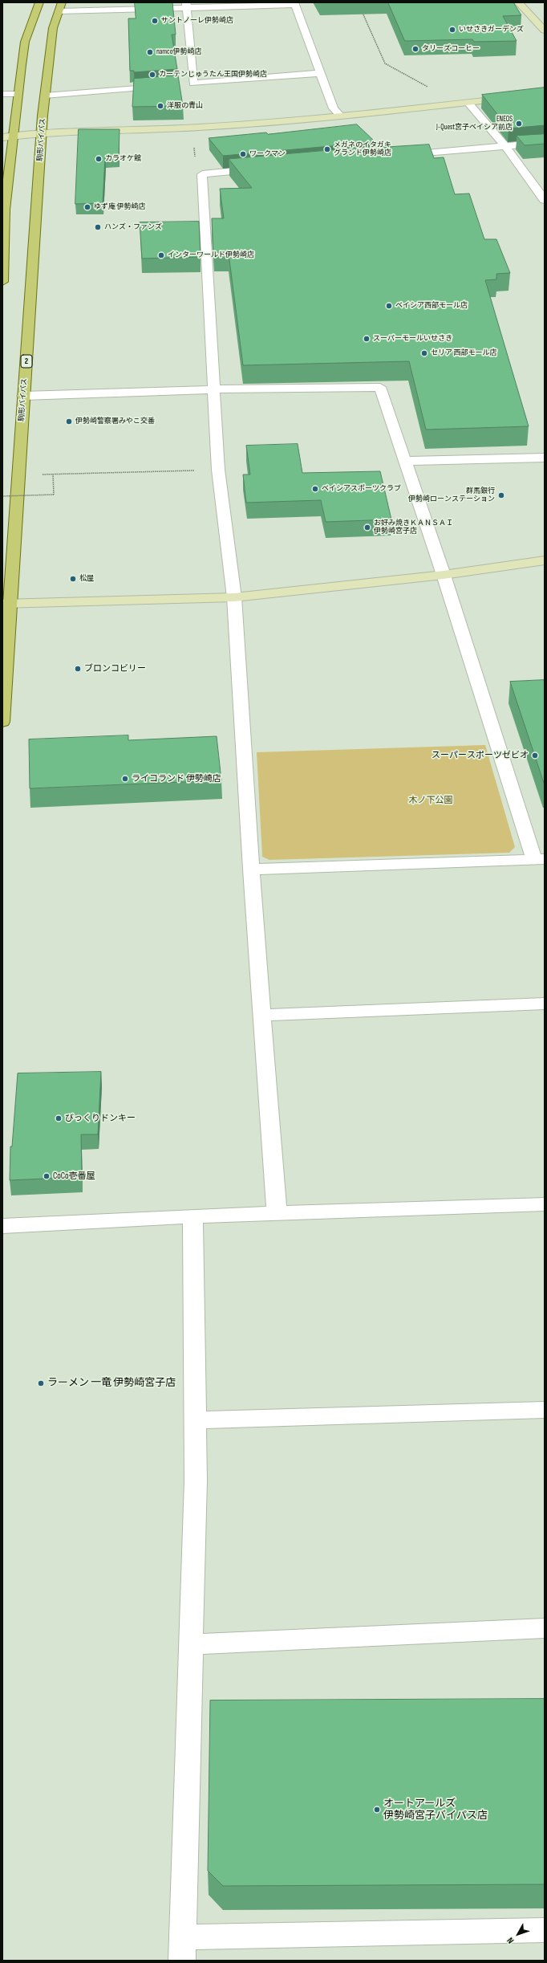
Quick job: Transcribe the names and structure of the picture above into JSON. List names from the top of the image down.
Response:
{
  "streets": {
    "main road": ["駒形バイパス", "2"]
  },
  "parks": ["木ノ下公園"],
  "places": [
    "サントノーレ伊勢崎店",
    "いせさきガーデンズ",
    "タリーズコーヒー",
    "namco伊勢崎店",
    "カーテンじゅうたん王国伊勢崎店",
    "洋服の青山",
    "ENEOS J-Quest宮子ベイシア前店",
    "メガネのイタガキ グランド伊勢崎店",
    "ワークマン",
    "カラオケ館",
    "ゆず庵 伊勢崎店",
    "ハンズ・ファンズ",
    "インターワールド伊勢崎店",
    "ベイシア西部モール店",
    "スーパーモールいせさき",
    "セリア 西部モール店",
    "伊勢崎警察署みやこ交番",
    "ベイシアスポーツクラブ",
    "群馬銀行 伊勢崎ローンステーション",
    "お好み焼きＫＡＮＳＡＩ 伊勢崎宮子店",
    "松屋",
    "ブロンコビリー",
    "スーパースポーツゼビオ",
    "ライコランド 伊勢崎店",
    "びっくりドンキー",
    "CoCo壱番屋",
    "ラーメン 一竜 伊勢崎宮子店",
    "オートアールズ 伊勢崎宮子バイパス店"
  ],
  "north": "bottom left"
}
